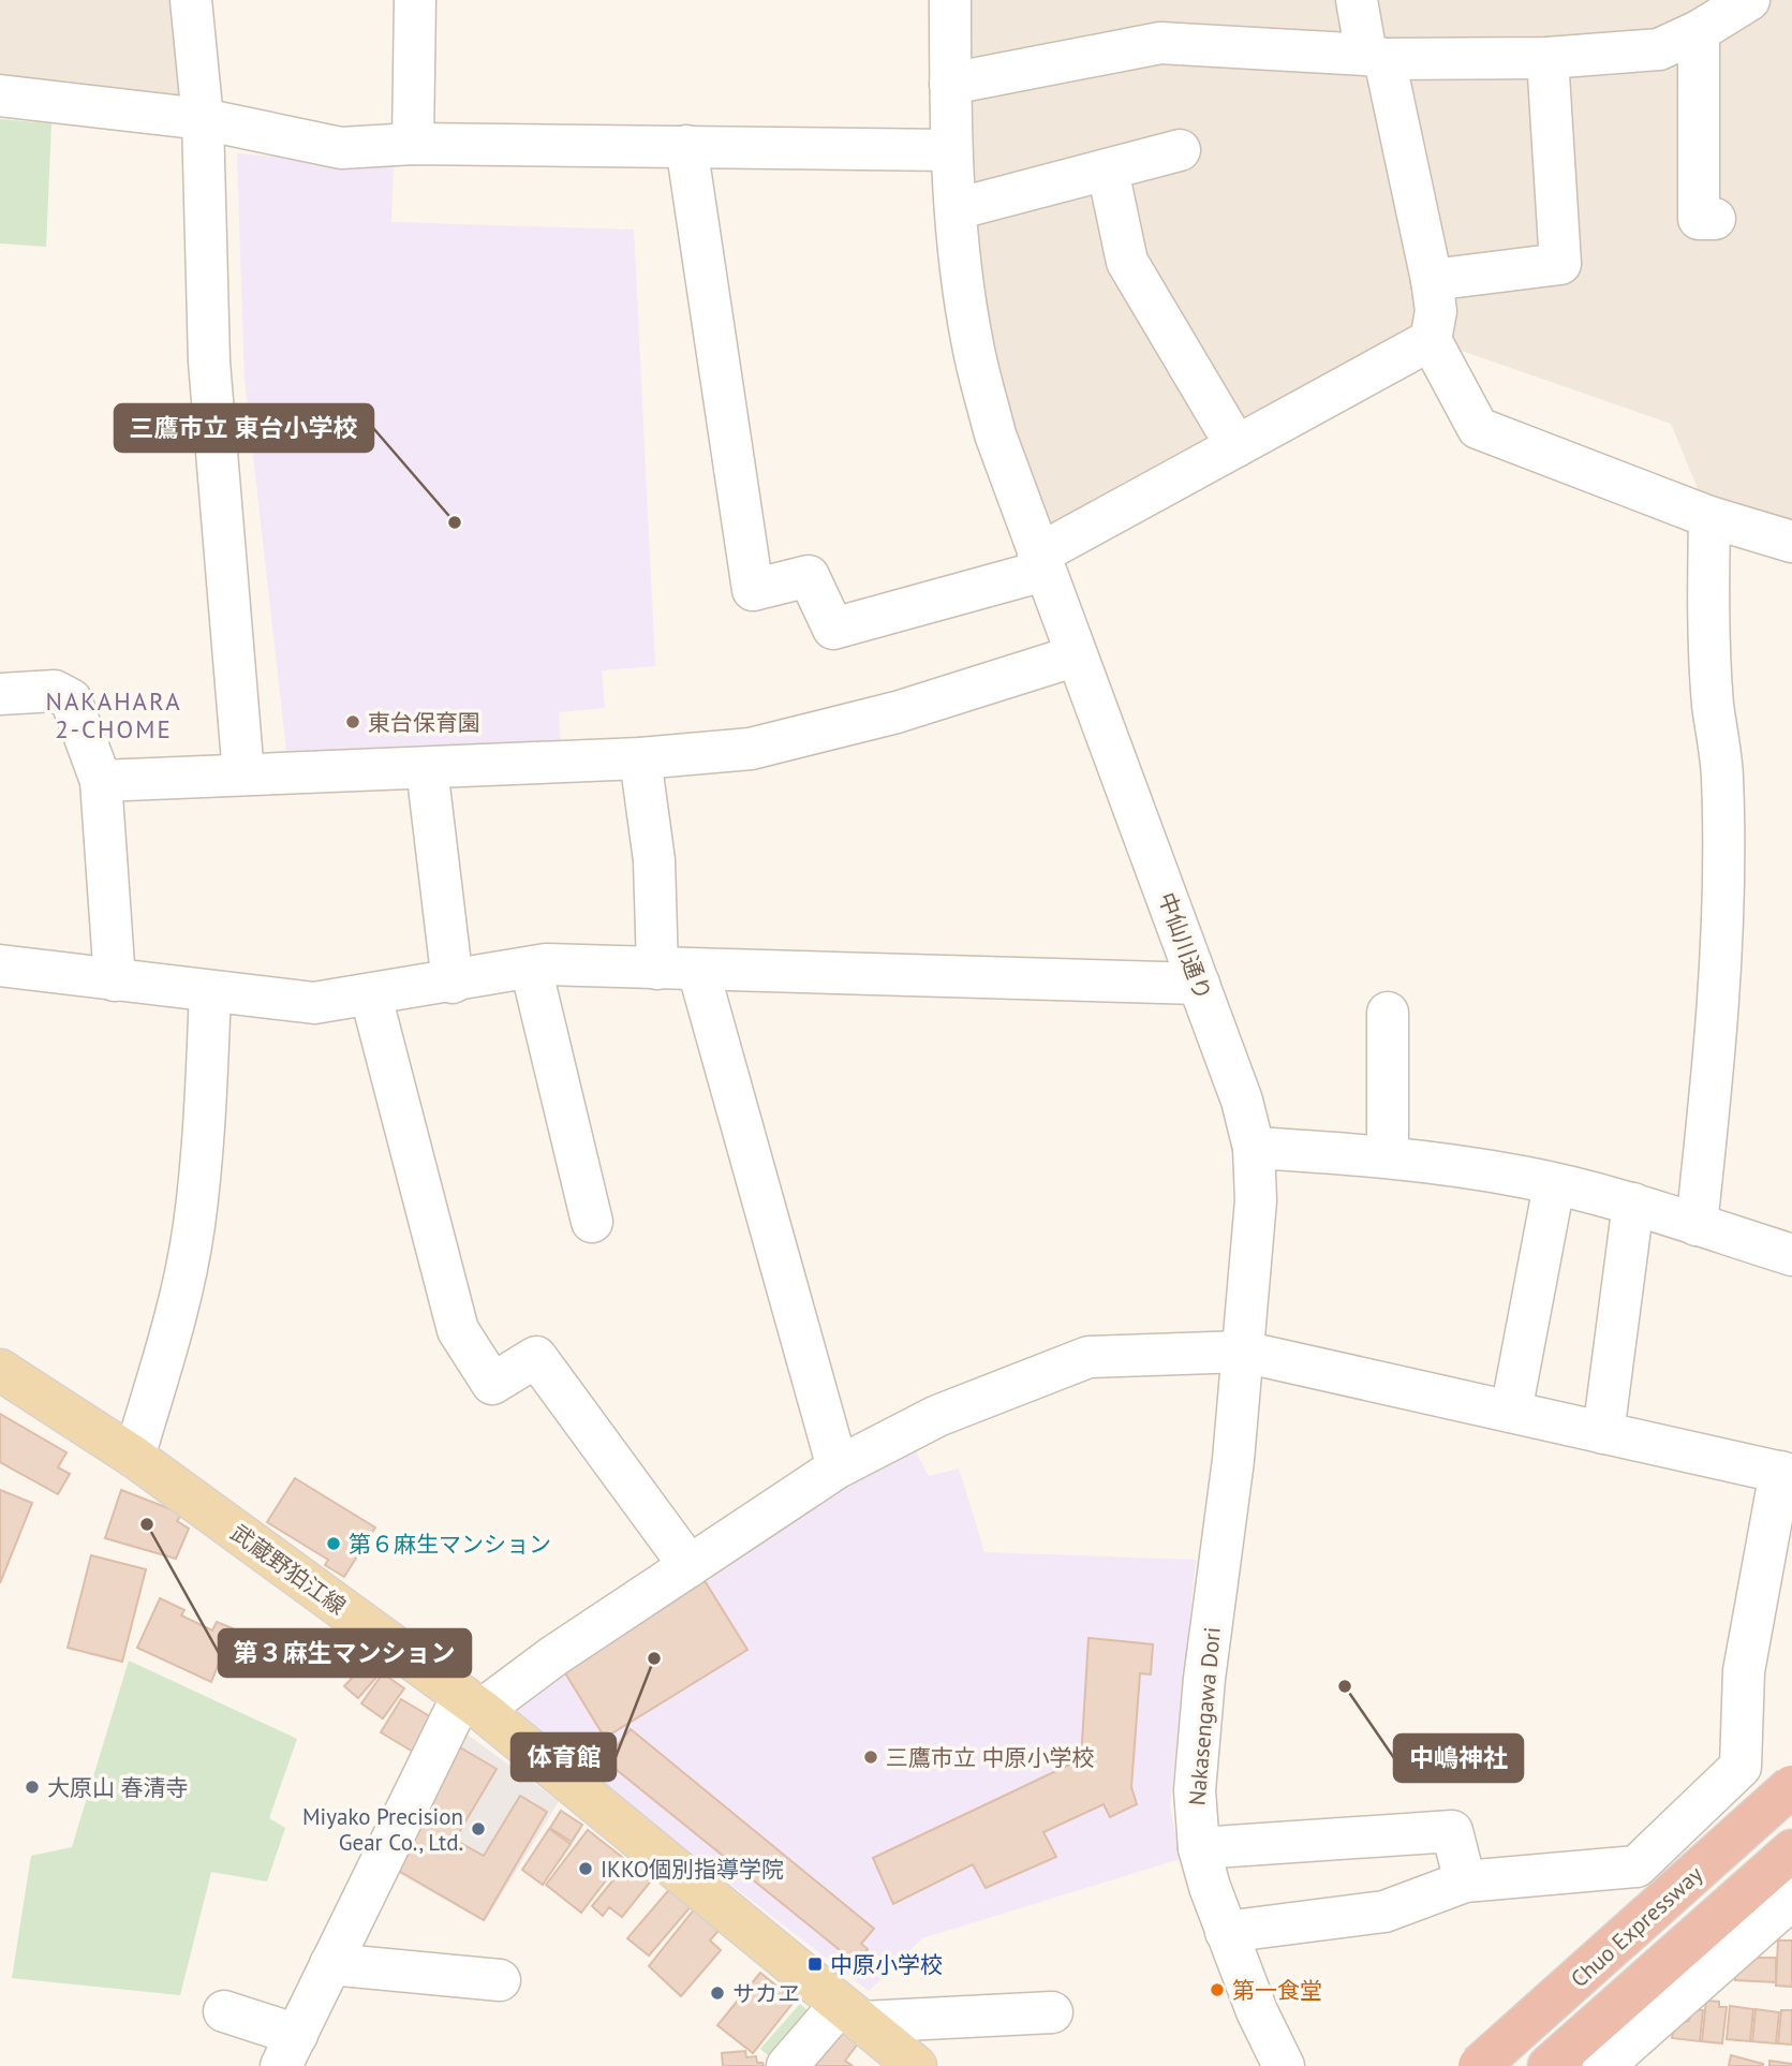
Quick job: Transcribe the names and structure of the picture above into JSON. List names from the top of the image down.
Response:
{
  "streets": {
    "highway": ["Chuo Expressway"],
    "main road": ["武蔵野狛江線"],
    "street": ["中仙川通り", "Nakasengawa Dori"]
  },
  "crossings": [
    ["中仙川通り", "Nakasengawa Dori"]
  ],
  "districts": ["NAKAHARA 2-CHOME"],
  "places": {
    "other": [
      "三鷹市立 東台小学校",
      "東台保育園",
      "第３麻生マンション",
      "第６麻生マンション",
      "体育館",
      "中嶋神社",
      "三鷹市立 中原小学校",
      "大原山 春清寺",
      "Miyako Precision Gear Co., Ltd.",
      "IKKO個別指導学院",
      "第一食堂",
      "サカヱ"
    ],
    "transit": ["中原小学校"]
  }
}
